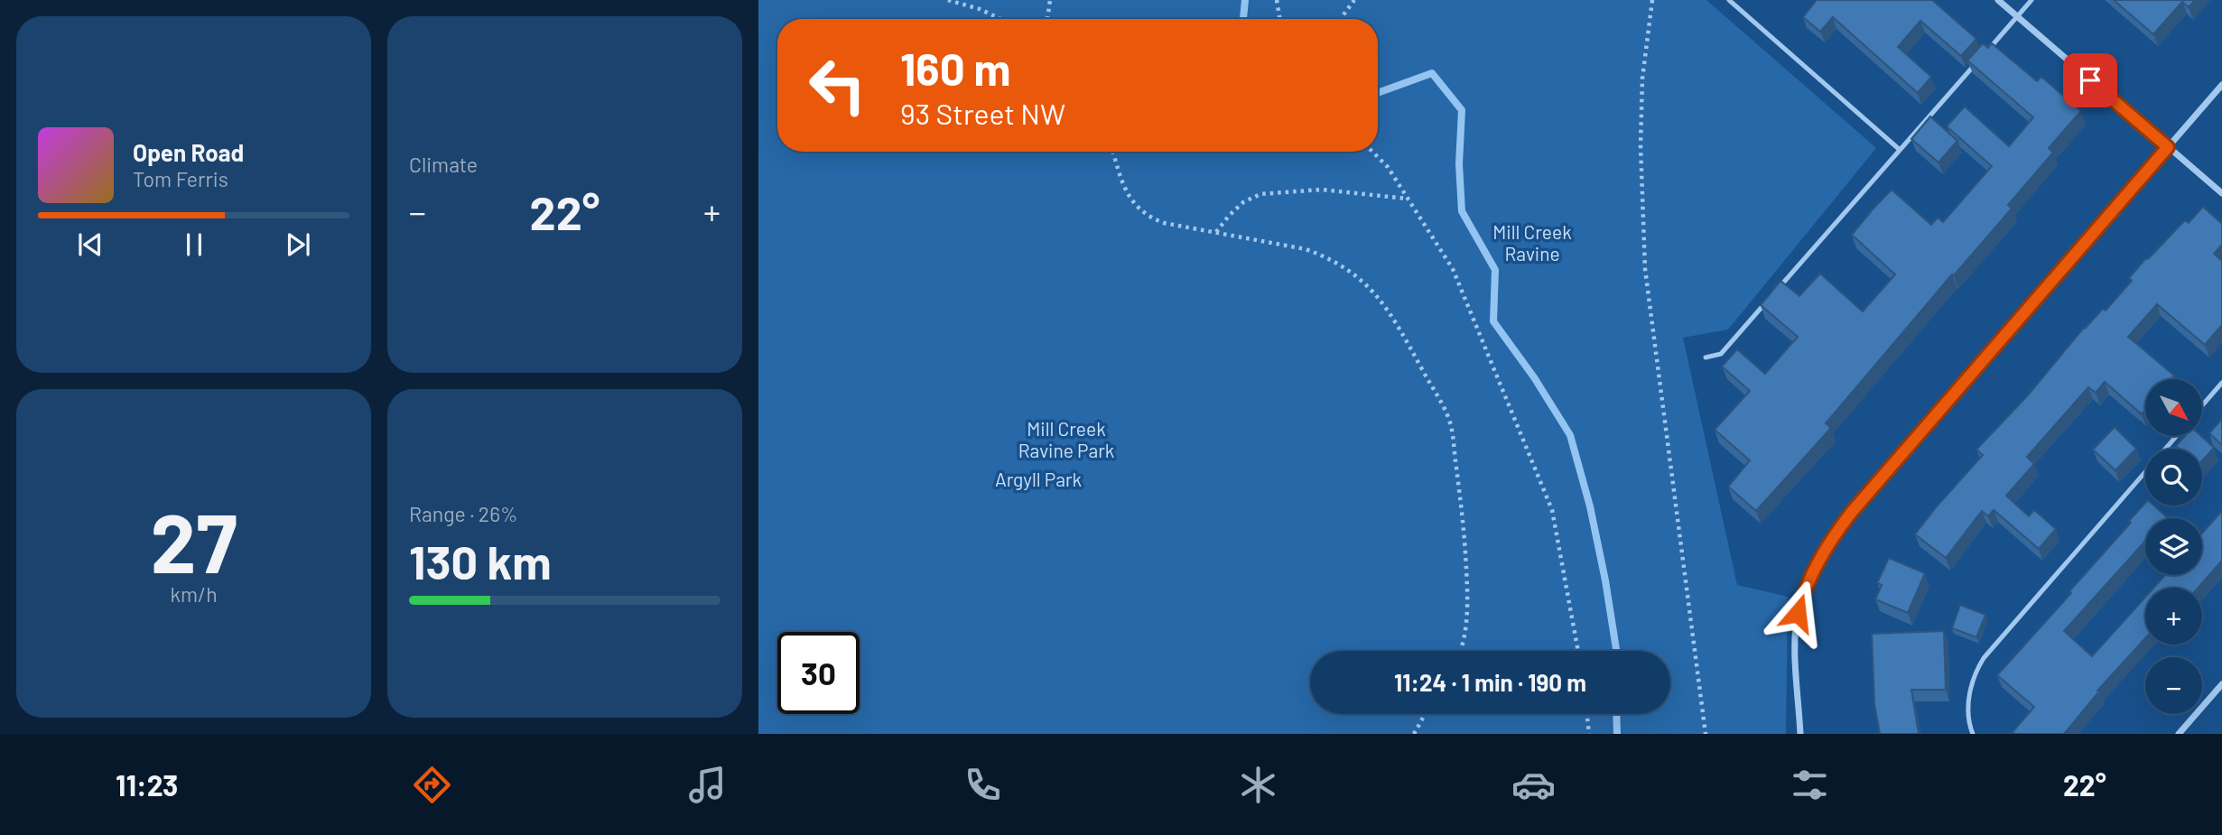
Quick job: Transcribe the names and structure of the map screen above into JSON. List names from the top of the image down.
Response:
{
  "parks": ["Mill Creek Ravine", "Mill Creek Ravine Park", "Argyll Park"],
  "north": "bottom right",
  "page": {
    "tile": [
      "Climate",
      ["27", "km/h"],
      ["Range · 26%", "130 km"]
    ],
    "turn": ["160 m", "93 Street NW"],
    "song": ["Open Road", "Tom Ferris"],
    "heat": ["−", "22°", "+"],
    "map_buttons": ["+", "−"],
    "limit": "30",
    "trip": "11:24 · 1 min · 190 m",
    "tabs": ["11:23", "22°"]
  }
}
